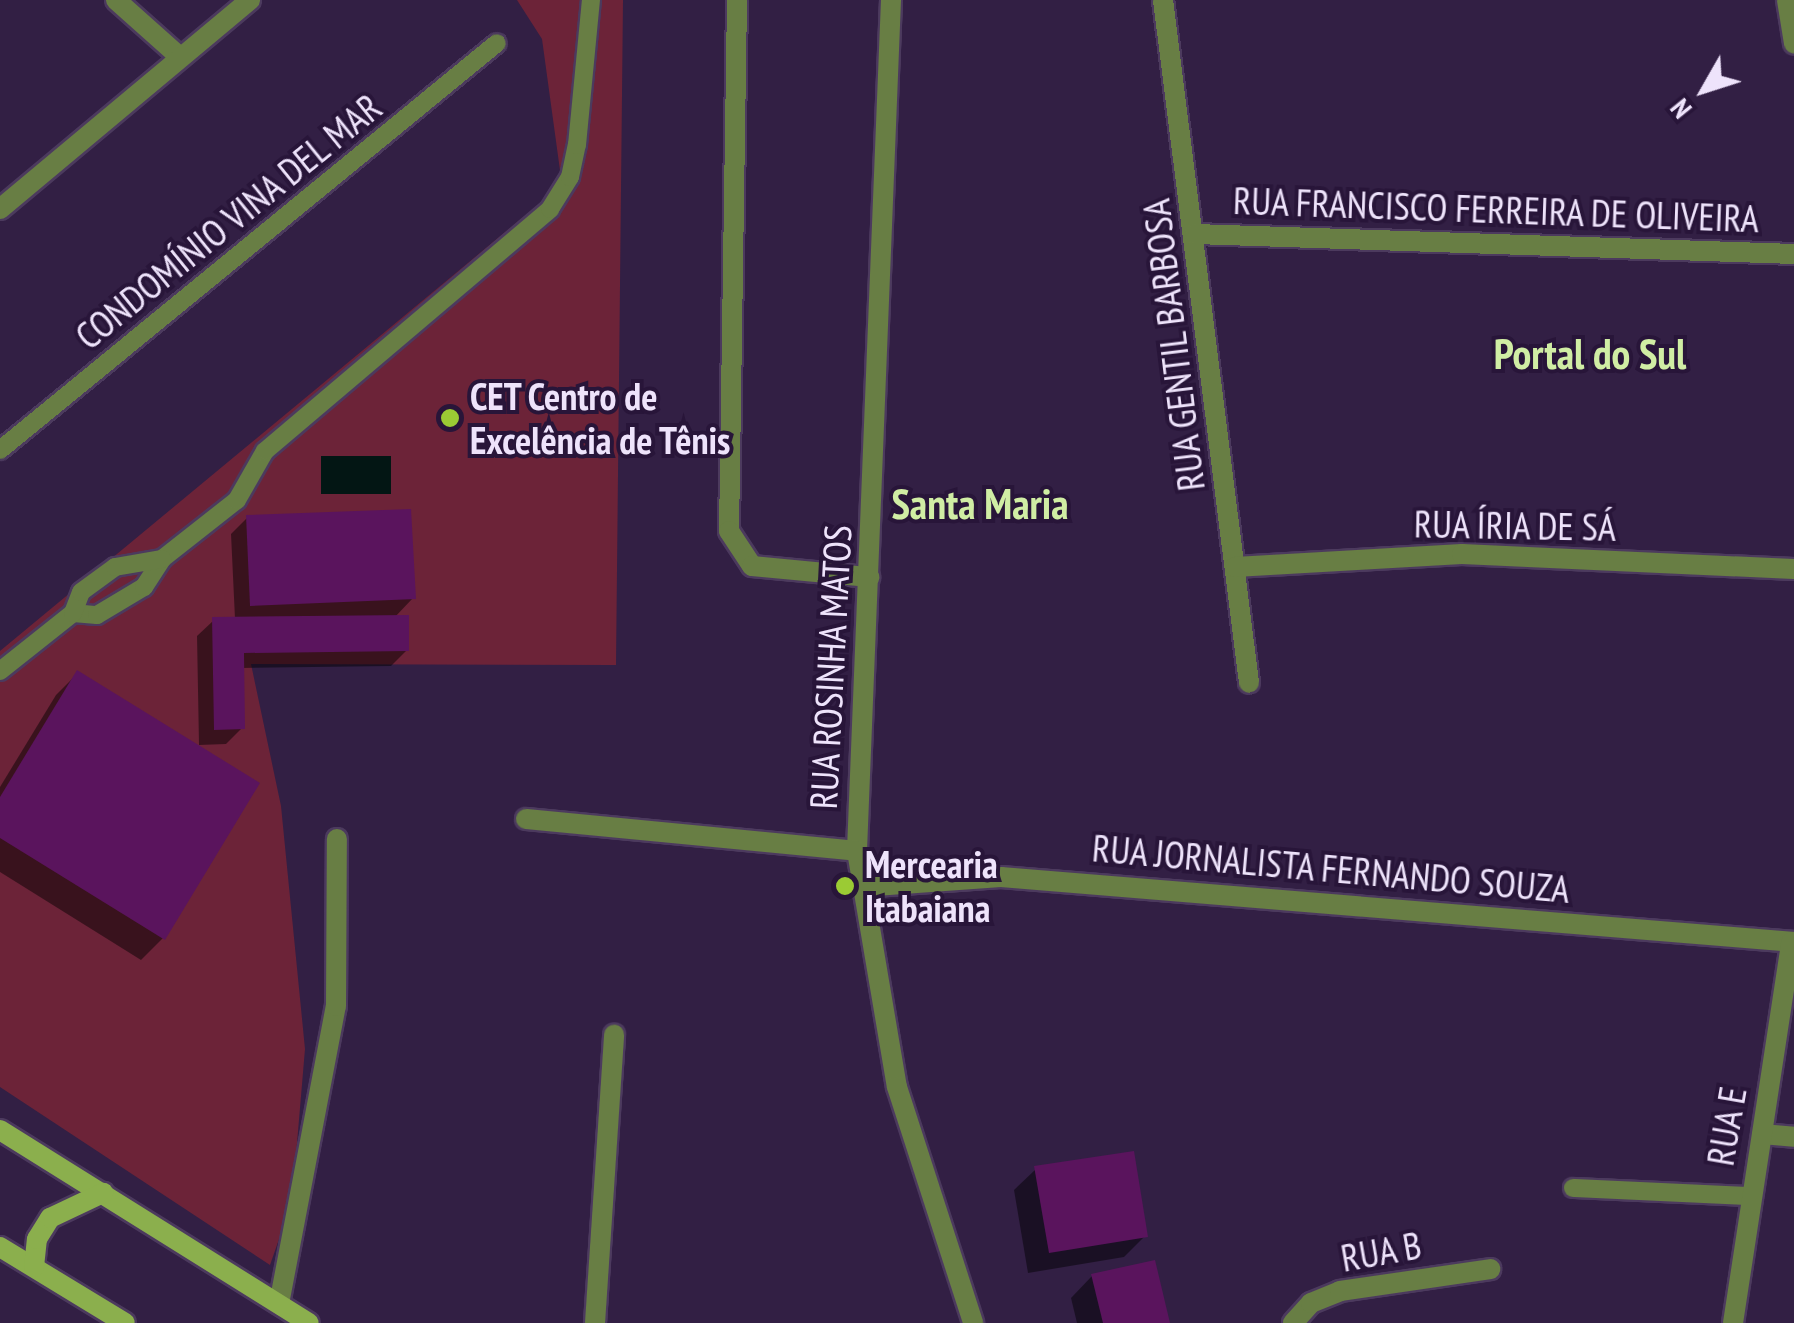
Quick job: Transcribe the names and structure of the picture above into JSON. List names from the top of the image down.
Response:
{
  "streets": {
    "street": [
      "RUA FRANCISCO FERREIRA DE OLIVEIRA",
      "RUA GENTIL BARBOSA",
      "RUA ÍRIA DE SÁ",
      "RUA ROSINHA MATOS",
      "RUA JORNALISTA FERNANDO SOUZA",
      "RUA E",
      "RUA B"
    ],
    "lane": ["CONDOMÍNIO VINA DEL MAR"]
  },
  "crossings": [
    ["RUA FRANCISCO FERREIRA DE OLIVEIRA", "RUA GENTIL BARBOSA"],
    ["RUA GENTIL BARBOSA", "RUA ÍRIA DE SÁ"],
    ["RUA ROSINHA MATOS", "RUA JORNALISTA FERNANDO SOUZA"],
    ["RUA JORNALISTA FERNANDO SOUZA", "RUA E"]
  ],
  "districts": ["Portal do Sul", "Santa Maria"],
  "places": ["CET Centro de Excelência de Tênis", "Mercearia Itabaiana"],
  "north": "bottom left"
}
